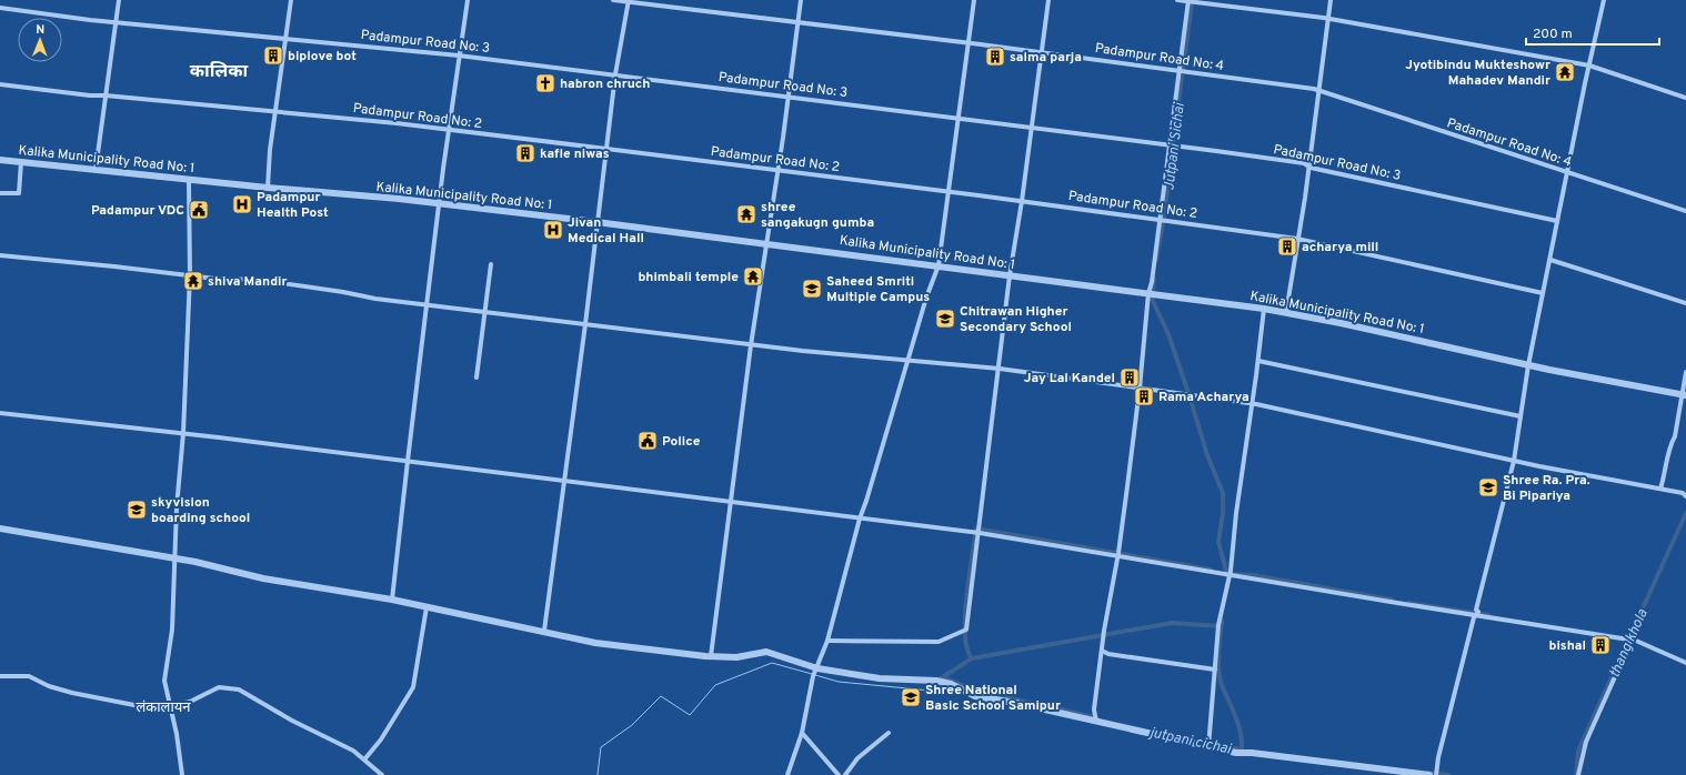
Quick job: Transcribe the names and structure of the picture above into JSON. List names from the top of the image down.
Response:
{
  "streets": {
    "street": [
      "Padampur Road No: 3",
      "Padampur Road No: 4",
      "Padampur Road No: 2",
      "Kalika Municipality Road No: 1"
    ]
  },
  "districts": ["कालिका", "लंकालायन"],
  "water": ["Jutpani Sichai", "thang khola", "jutpani cichai"],
  "places": {
    "building": [
      "biplove bot",
      "salma parja",
      "kafle niwas",
      "acharya mill",
      "Jay Lal Kandel",
      "Rama Acharya",
      "bishal"
    ],
    "temple": [
      "Jyotibindu Mukteshowr Mahadev Mandir",
      "shree sangakugn gumba",
      "bhimbali temple",
      "shiva Mandir"
    ],
    "church": ["habron chruch"],
    "hospital": ["Padampur Health Post", "Jivan Medical Hall"],
    "public building": ["Padampur VDC", "Police"],
    "school or university": [
      "Saheed Smriti Multiple Campus",
      "Chitrawan Higher Secondary School",
      "Shree Ra. Pra. Bi Pipariya",
      "skyvision boarding school",
      "Shree National Basic School Samipur"
    ]
  },
  "scale_bar": "200 m",
  "north": "top"
}
